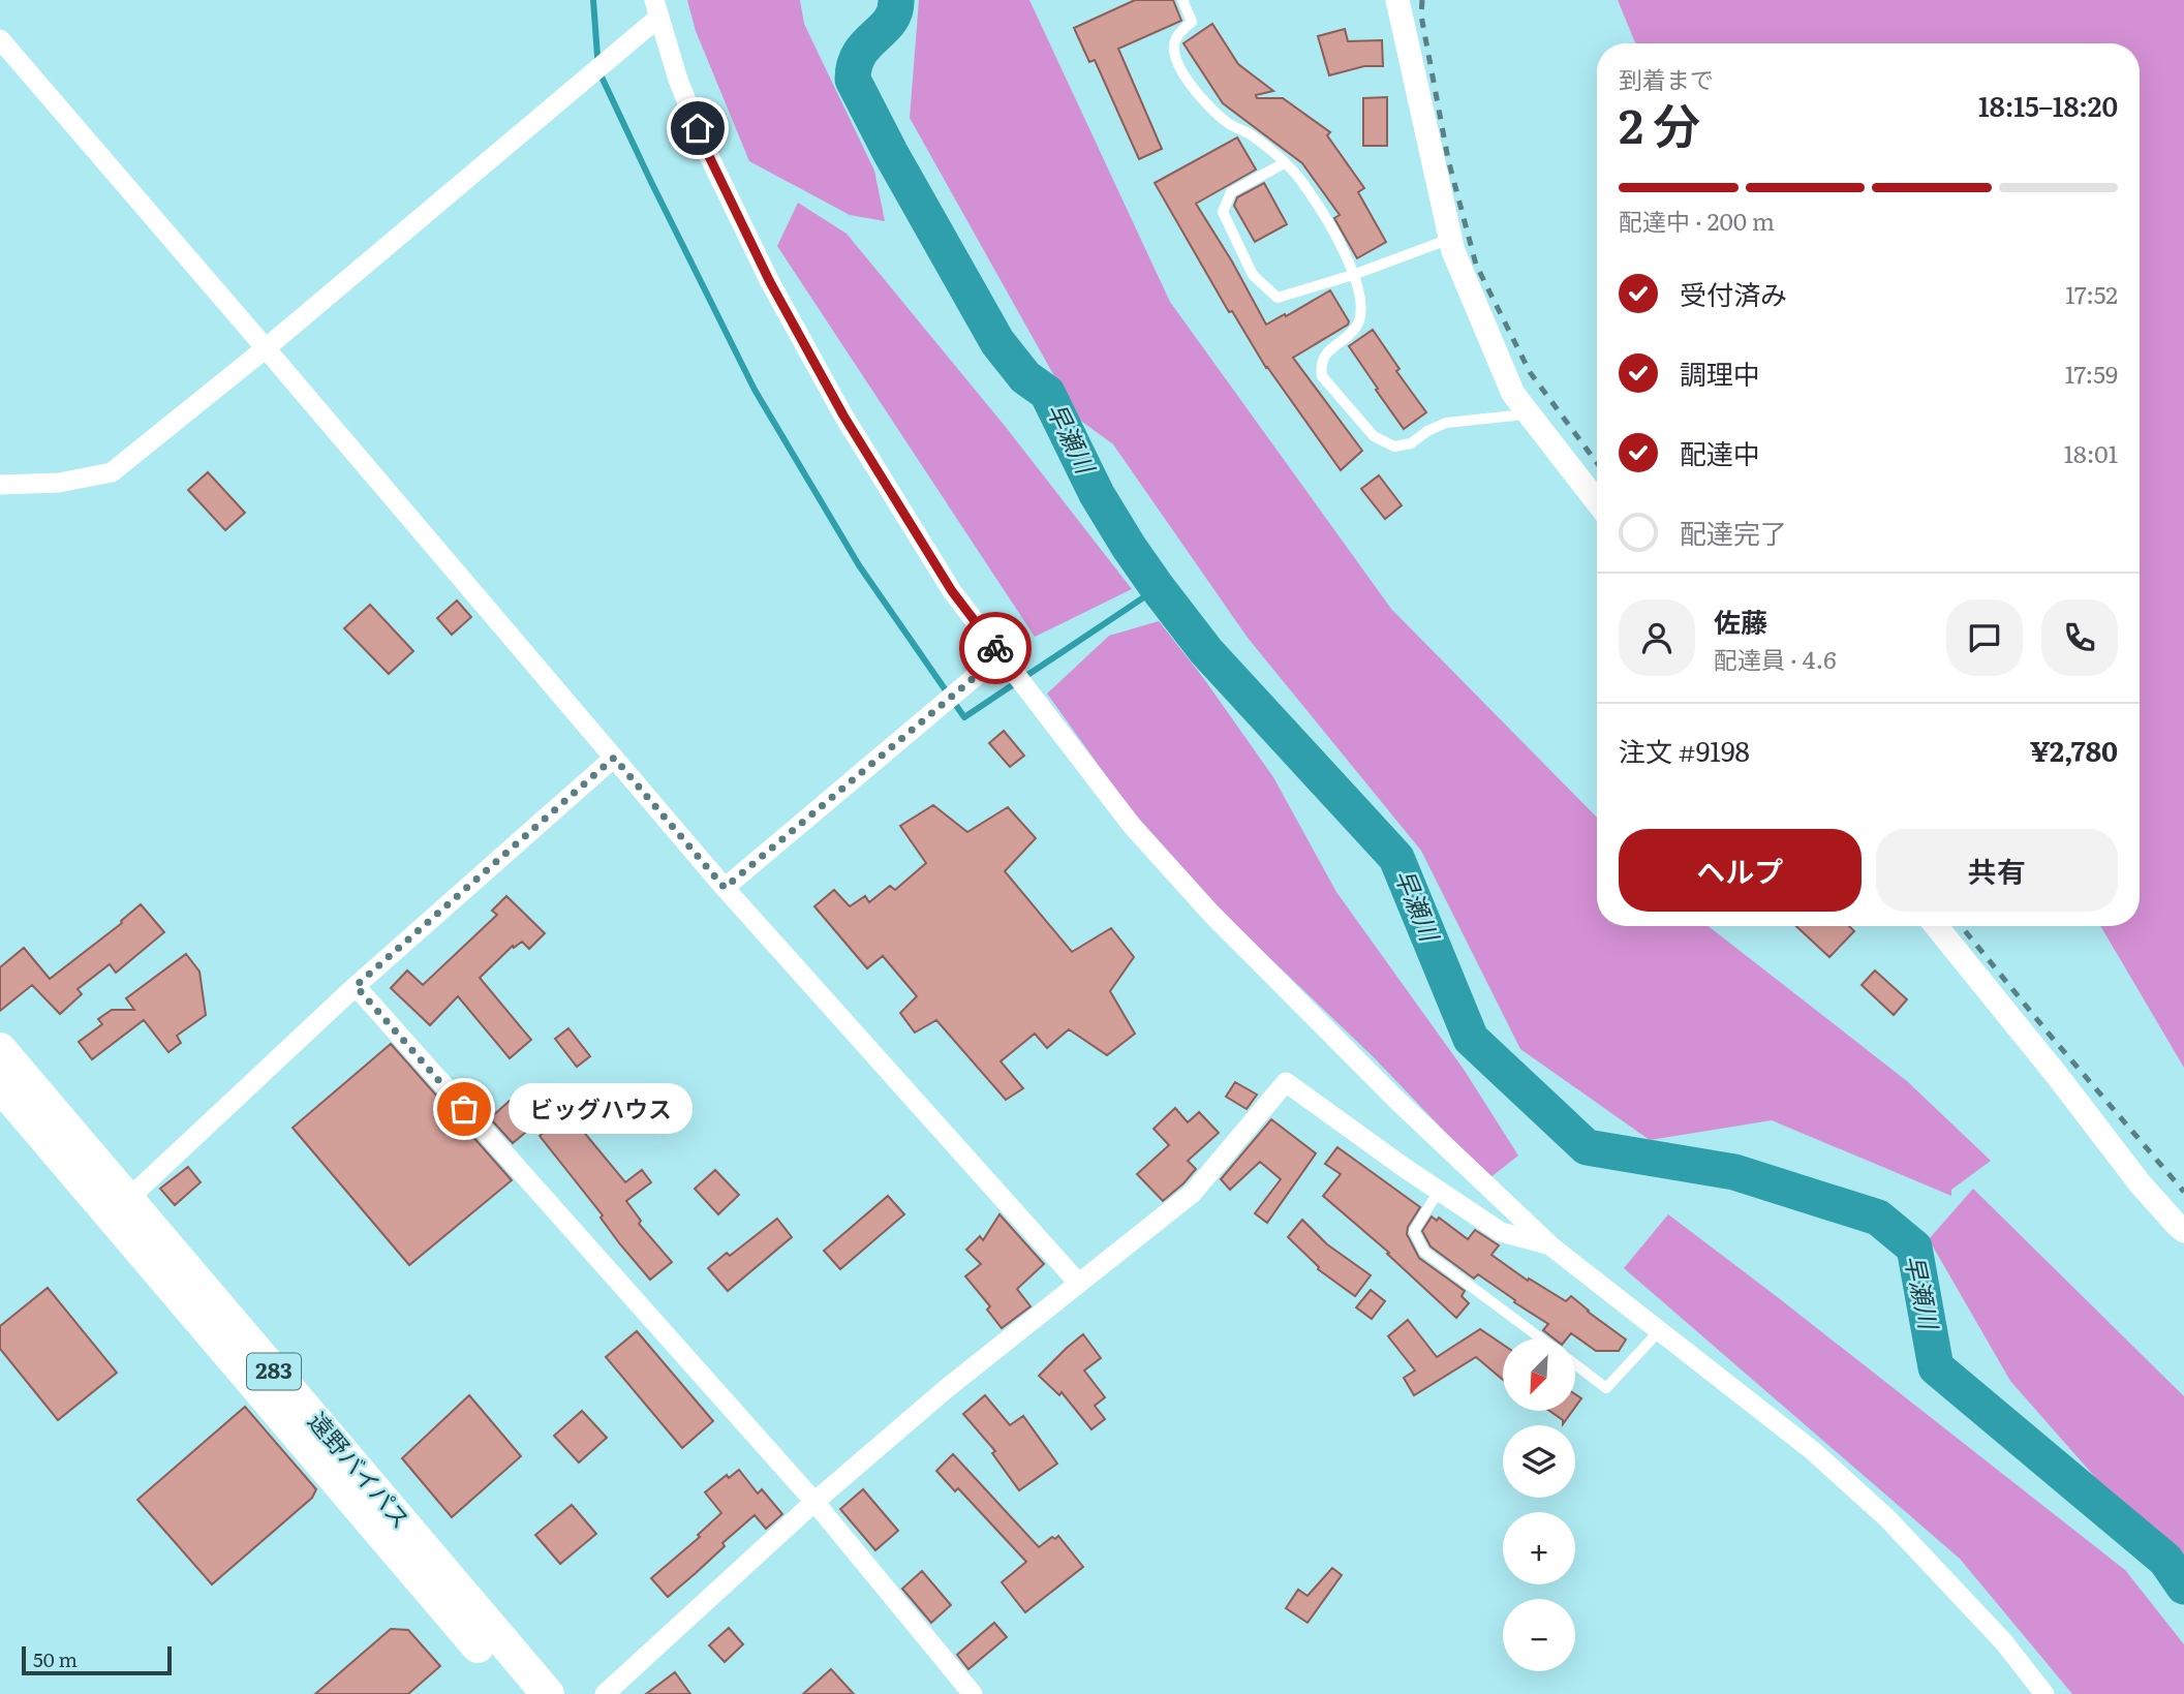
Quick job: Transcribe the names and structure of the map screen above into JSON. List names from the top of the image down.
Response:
{
  "streets": {
    "highway": ["283", "遠野バイパス"]
  },
  "water": ["早瀬川"],
  "places": ["ビッグハウス"],
  "scale_bar": "50 m",
  "north": "bottom left",
  "page": {
    "heading": ["2 分", "到着まで", "18:15–18:20"],
    "panel": [
      "佐藤",
      "配達員 · 4.6",
      "注文 #9198",
      "¥2,780"
    ],
    "bar": "配達中 · 200 m",
    "list": [
      ["受付済み", "17:52"],
      ["調理中", "17:59"],
      ["配達中", "18:01"],
      "配達完了"
    ],
    "buttons": ["ヘルプ", "共有"],
    "bubble": "ビッグハウス",
    "map_buttons": ["+", "−"],
    "scale": "50 m"
  }
}
